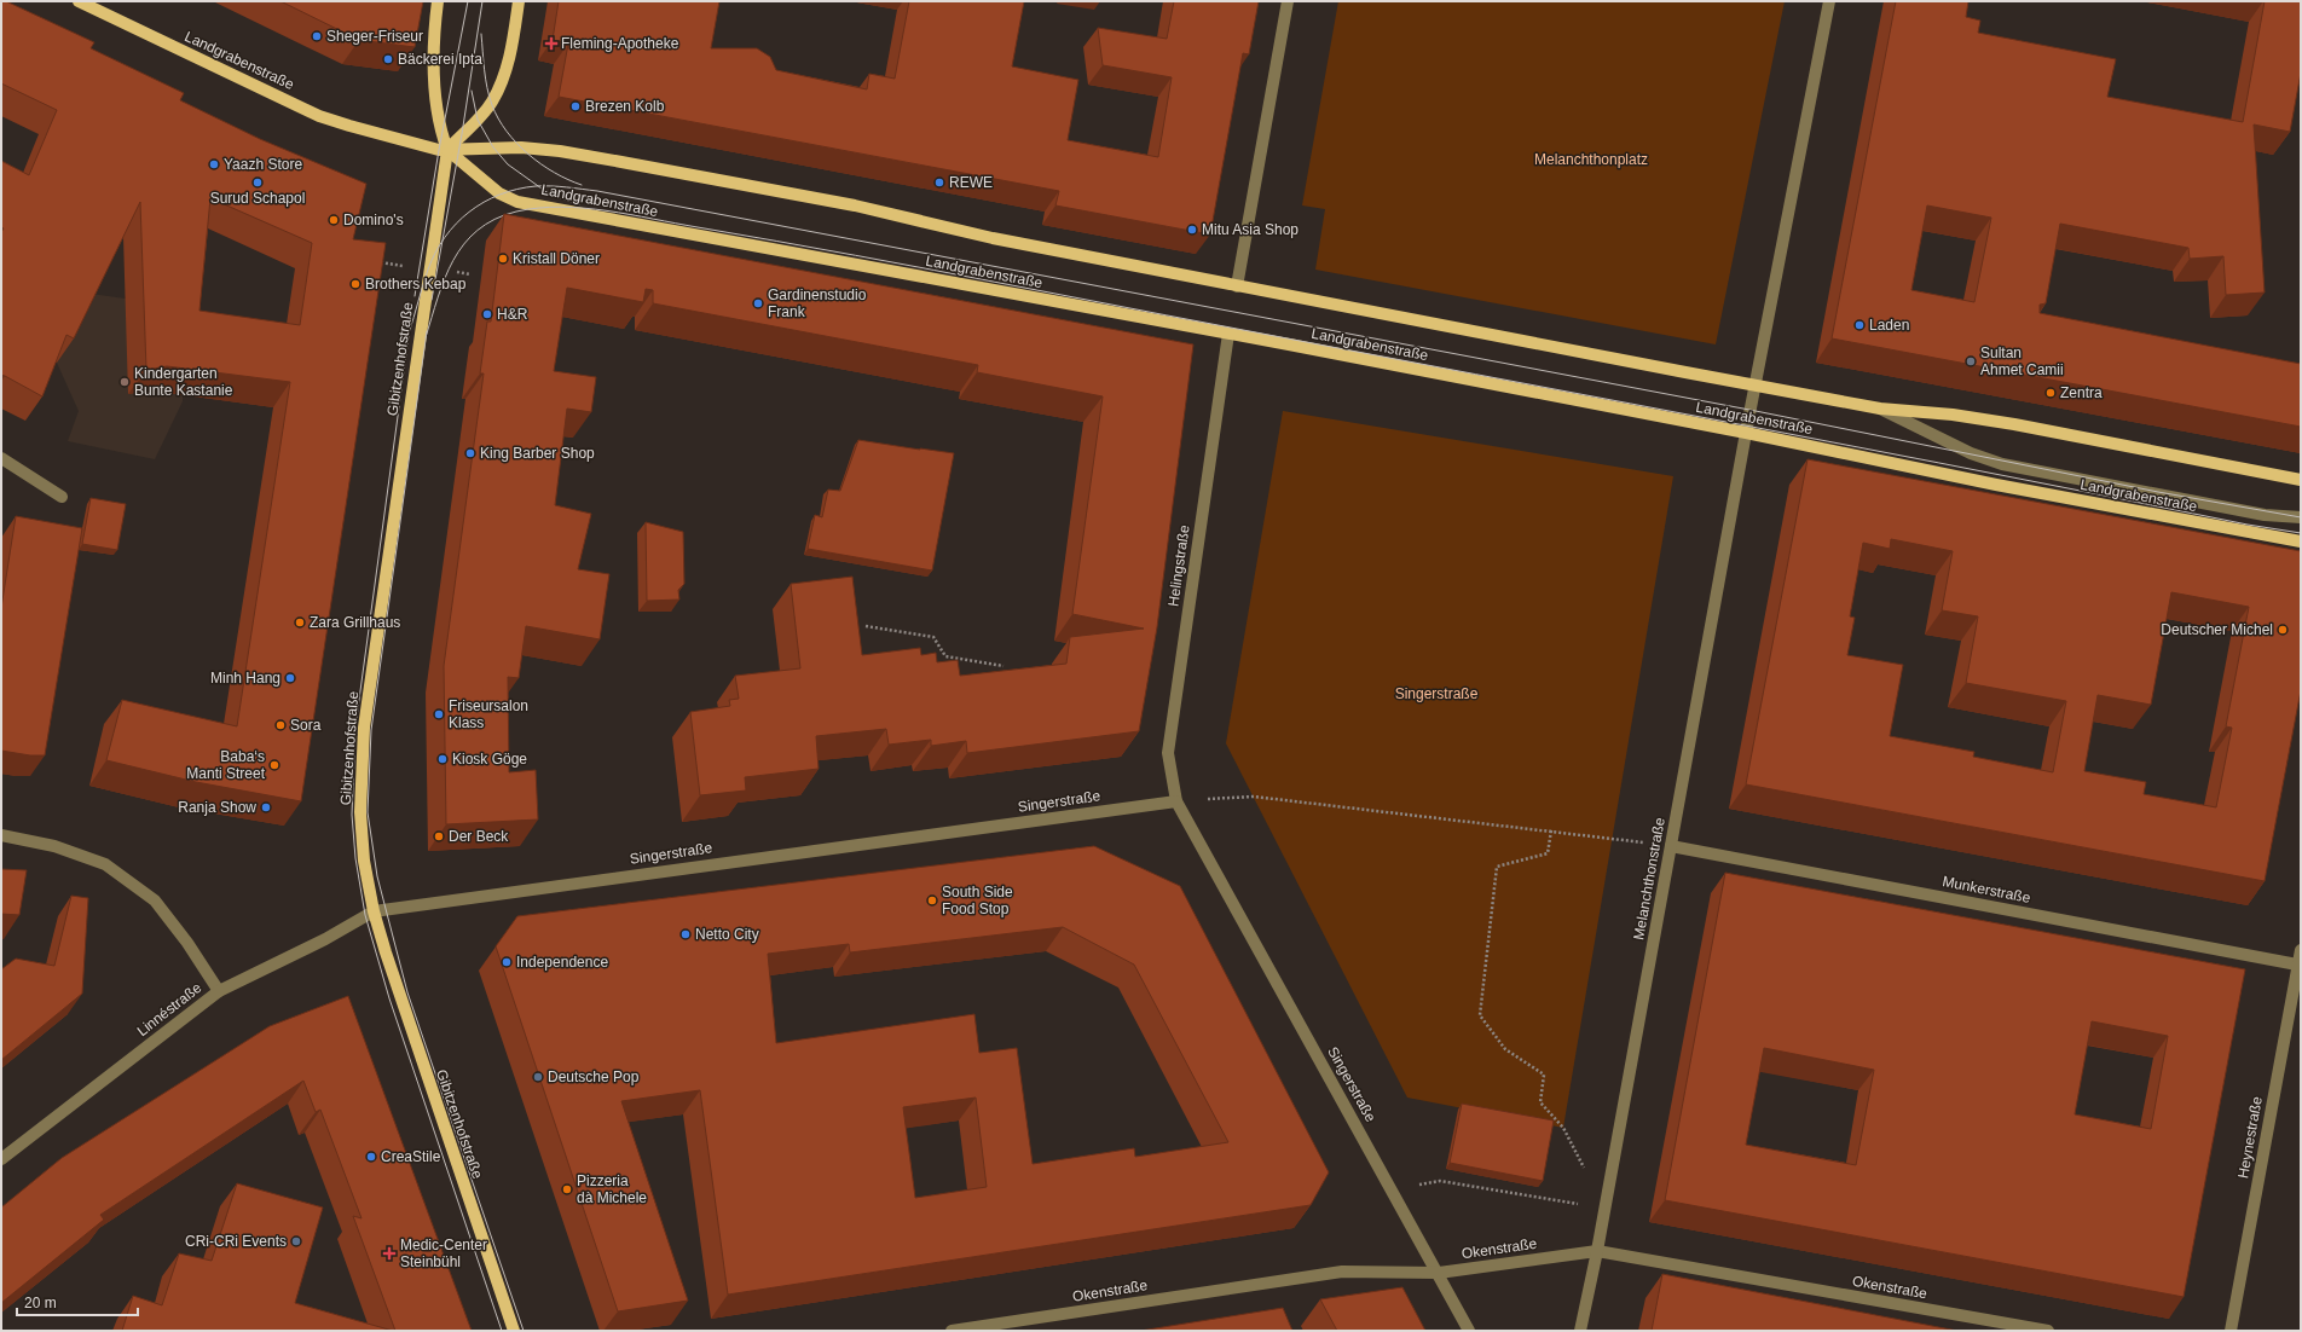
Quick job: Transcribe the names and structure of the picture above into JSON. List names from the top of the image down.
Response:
{
  "streets": {
    "main road": ["Landgrabenstraße", "Gibitzenhofstraße"],
    "street": [
      "Helingstraße",
      "Singerstraße",
      "Melanchthonstraße",
      "Munkerstraße",
      "Linnéstraße",
      "Heynestraße",
      "Okenstraße"
    ]
  },
  "crossings": [
    ["Landgrabenstraße", "Gibitzenhofstraße"],
    ["Landgrabenstraße", "Helingstraße"],
    ["Landgrabenstraße", "Melanchthonstraße"],
    ["Gibitzenhofstraße", "Singerstraße"],
    ["Gibitzenhofstraße", "Linnéstraße"],
    ["Helingstraße", "Singerstraße"],
    ["Singerstraße", "Linnéstraße"],
    ["Singerstraße", "Okenstraße"],
    ["Melanchthonstraße", "Munkerstraße"],
    ["Melanchthonstraße", "Okenstraße"],
    ["Munkerstraße", "Heynestraße"]
  ],
  "parks": ["Melanchthonplatz", "Singerstraße"],
  "places": {
    "other": [
      "Sheger-Friseur",
      "Bäckerei Ipta",
      "Brezen Kolb",
      "Yaazh Store",
      "Surud Schapol",
      "REWE",
      "Domino's",
      "Mitu Asia Shop",
      "Kristall Döner",
      "Brothers Kebap",
      "Gardinenstudio Frank",
      "H&R",
      "Laden",
      "Sultan Ahmet Camii",
      "Kindergarten Bunte Kastanie",
      "Zentra",
      "King Barber Shop",
      "Zara Grillhaus",
      "Deutscher Michel",
      "Minh Hang",
      "Friseursalon Klass",
      "Sora",
      "Kiosk Göge",
      "Baba‘s Manti Street",
      "Ranja Show",
      "Der Beck",
      "South Side Food Stop",
      "Netto City",
      "Independence",
      "Deutsche Pop",
      "CreaStile",
      "Pizzeria dà Michele",
      "CRi-CRi Events"
    ],
    "health": ["Fleming-Apotheke", "Medic-Center Steinbühl"]
  },
  "scale_bar": "20 m"
}
